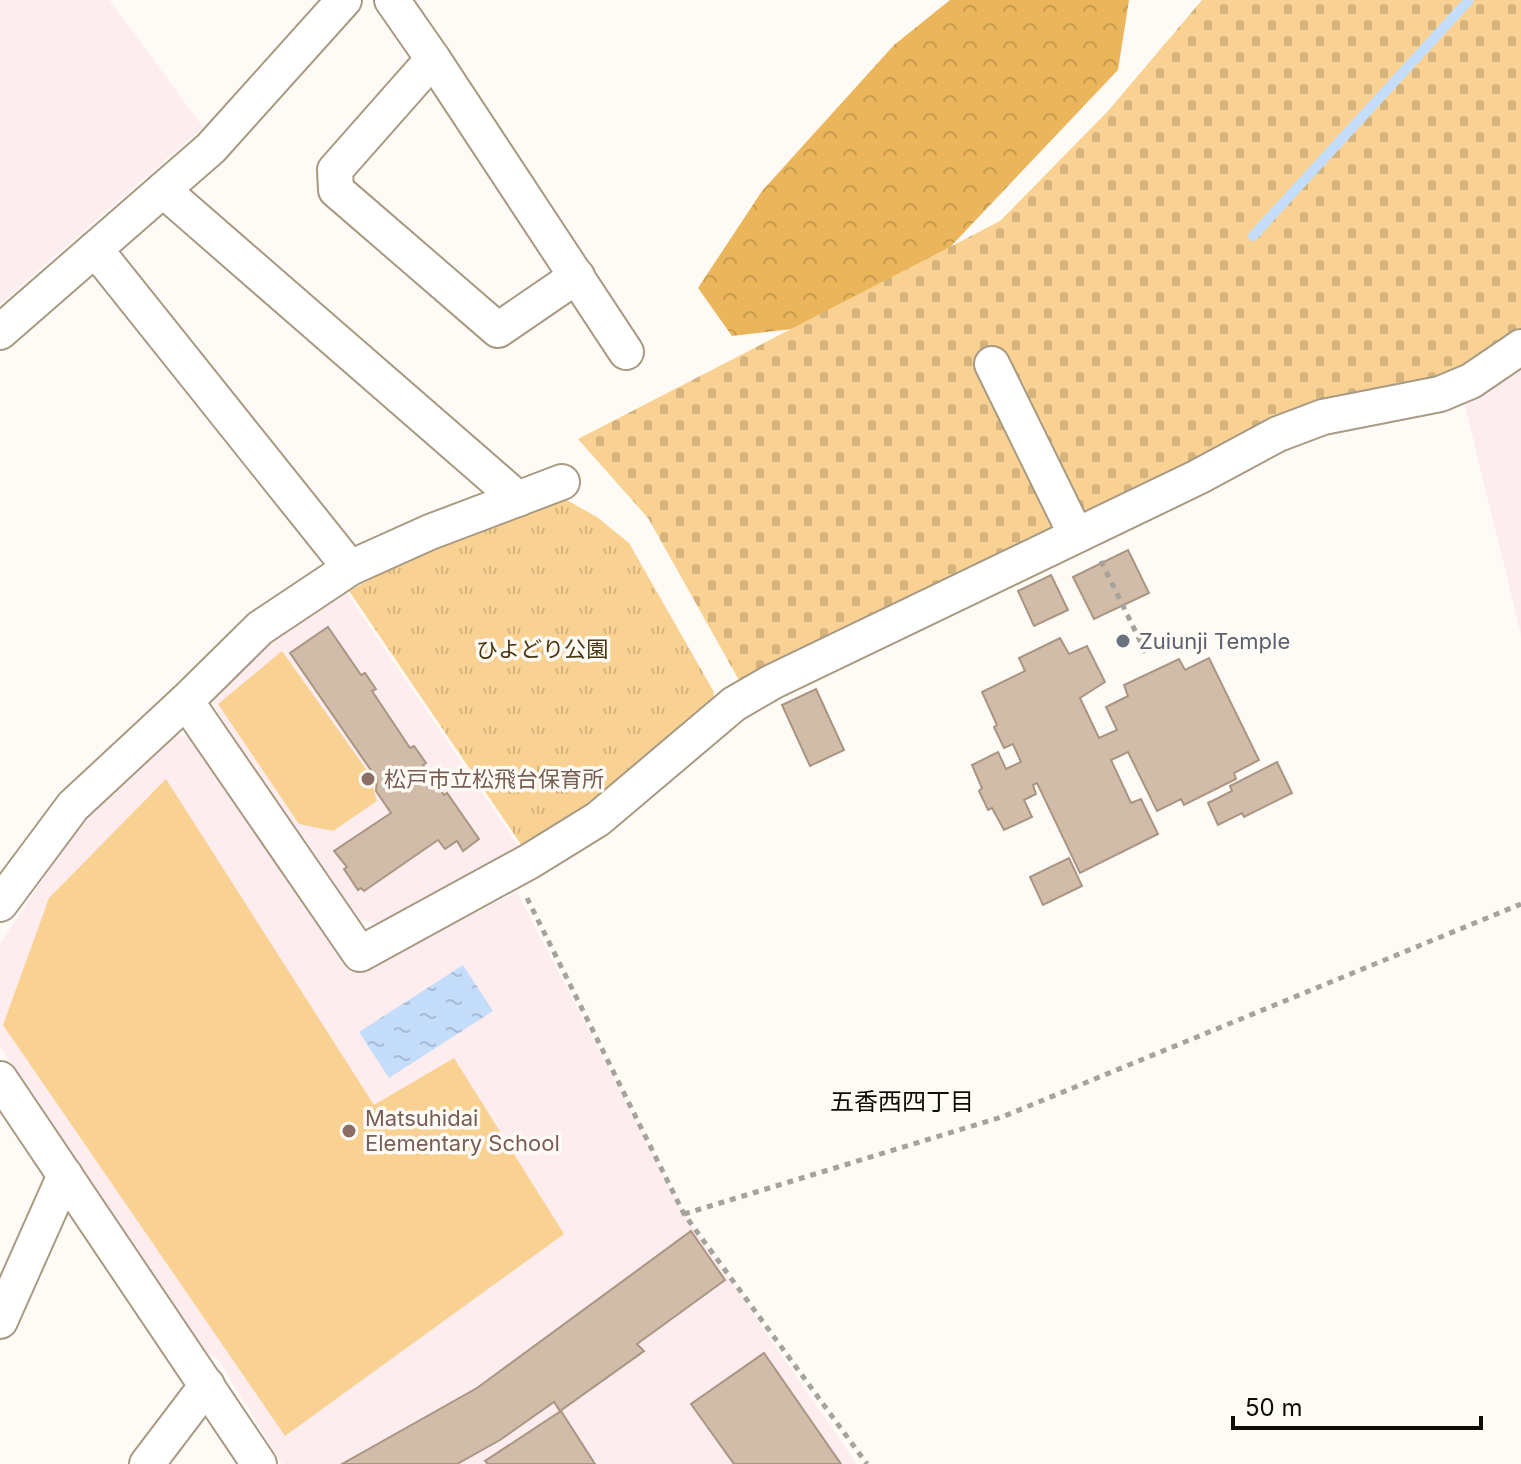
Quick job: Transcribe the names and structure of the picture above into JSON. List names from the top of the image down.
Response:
{
  "districts": ["五香西四丁目"],
  "parks": ["ひよどり公園"],
  "places": ["Zuiunji Temple", "松戸市立松飛台保育所", "Matsuhidai Elementary School"],
  "scale_bar": "50 m"
}
